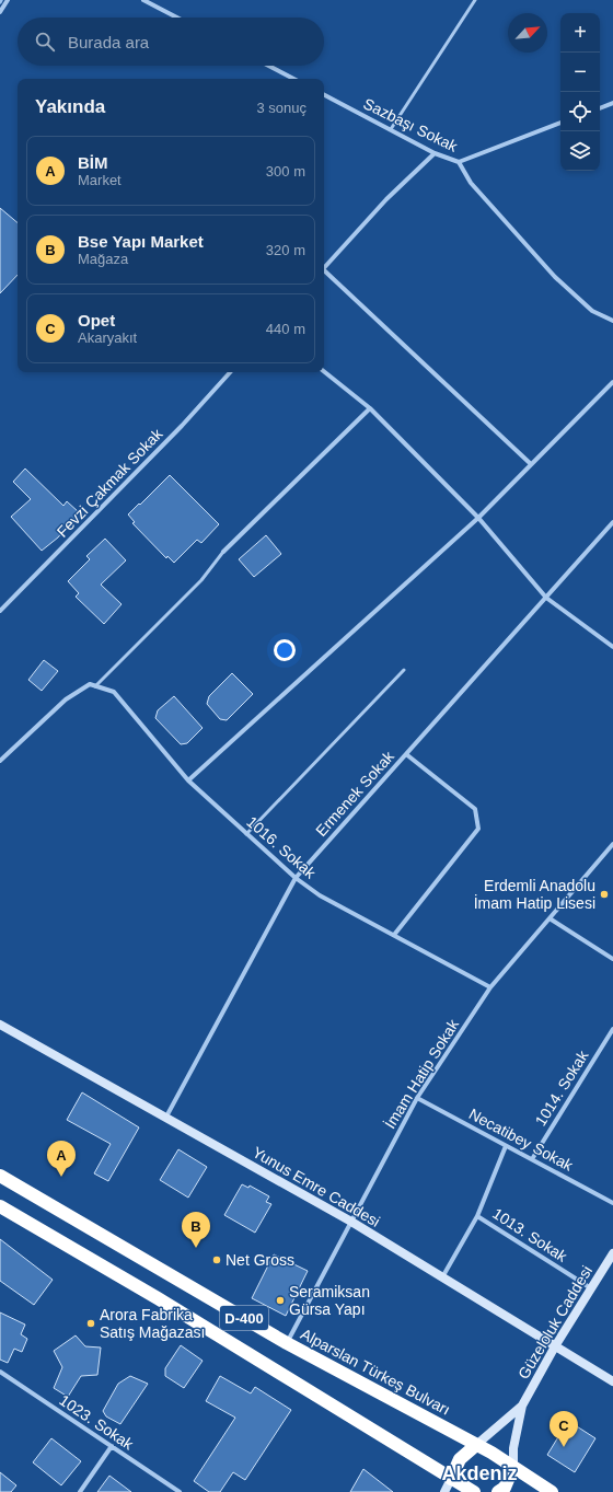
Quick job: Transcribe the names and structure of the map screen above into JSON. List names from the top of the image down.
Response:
{
  "streets": {
    "highway": ["D-400", "Alparslan Türkeş Bulvarı"],
    "street": [
      "Sazbaşı Sokak",
      "Fevzi Çakmak Sokak",
      "Ermenek Sokak",
      "1016. Sokak",
      "İmam Hatip Sokak",
      "1014. Sokak",
      "Necatibey Sokak",
      "Yunus Emre Caddesi",
      "1013. Sokak",
      "Güzeloluk Caddesi",
      "1023. Sokak"
    ]
  },
  "crossings": [
    ["Ermenek Sokak", "1016. Sokak"],
    ["Ermenek Sokak", "Yunus Emre Caddesi"],
    ["1016. Sokak", "İmam Hatip Sokak"],
    ["İmam Hatip Sokak", "Necatibey Sokak"],
    ["İmam Hatip Sokak", "Yunus Emre Caddesi"],
    ["İmam Hatip Sokak", "Alparslan Türkeş Bulvarı"],
    ["1014. Sokak", "Necatibey Sokak"],
    ["Yunus Emre Caddesi", "Güzeloluk Caddesi"],
    ["1013. Sokak", "Güzeloluk Caddesi"],
    ["Güzeloluk Caddesi", "Alparslan Türkeş Bulvarı"]
  ],
  "districts": ["Akdeniz"],
  "places": [
    "Erdemli Anadolu İmam Hatip Lisesi",
    "Net Gross",
    "Seramiksan Gürsa Yapı",
    "Arora Fabrika Satış Mağazası"
  ],
  "north": "top right",
  "page": {
    "map_buttons": ["+", "−"],
    "search": "Burada ara",
    "heading": ["Yakında", "3 sonuç"],
    "list": [
      {
        "mark": "A",
        "name": "BİM",
        "note": "Market",
        "value": "300 m"
      },
      {
        "mark": "B",
        "name": "Bse Yapı Market",
        "note": "Mağaza",
        "value": "320 m"
      },
      {
        "mark": "C",
        "name": "Opet",
        "note": "Akaryakıt",
        "value": "440 m"
      }
    ],
    "pins": ["A", "B", "C"]
  }
}
